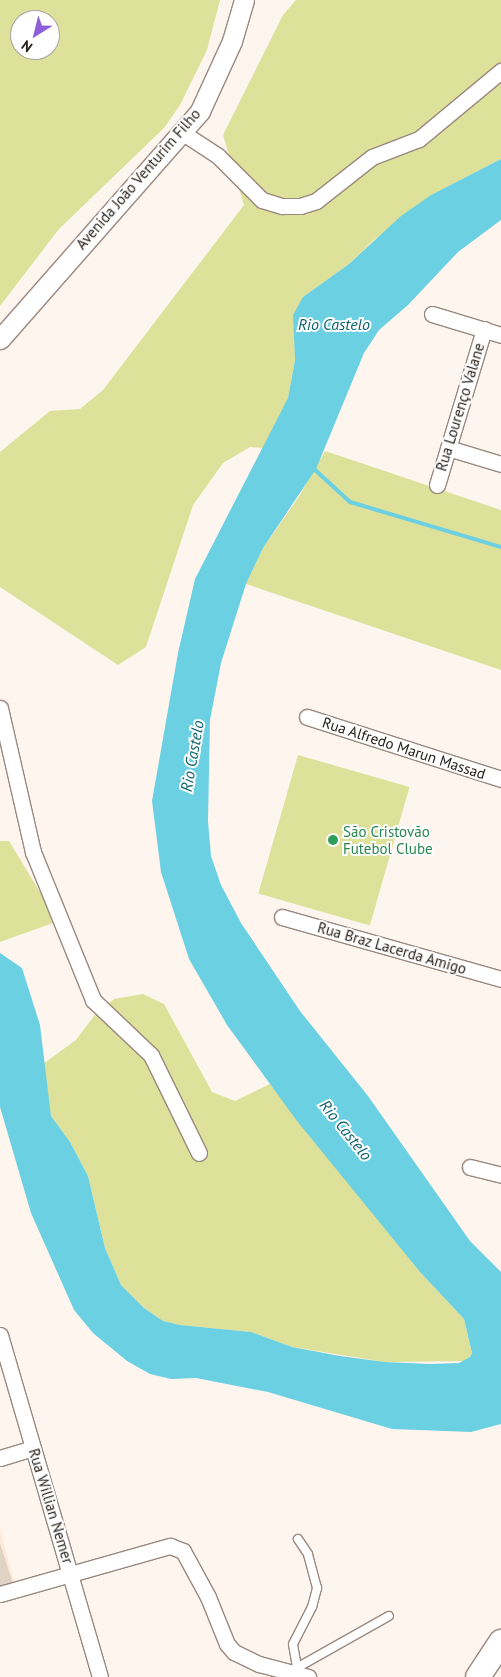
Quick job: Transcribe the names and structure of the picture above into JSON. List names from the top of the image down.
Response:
{
  "streets": {
    "street": [
      "Avenida João Venturim Filho",
      "Rua Lourenço Valane",
      "Rua Alfredo Marun Massad",
      "Rua Braz Lacerda Amigo",
      "Rua Willian Nemer"
    ]
  },
  "water": ["Rio Castelo"],
  "places": ["São Cristovão Futebol Clube"],
  "north": "bottom left"
}
